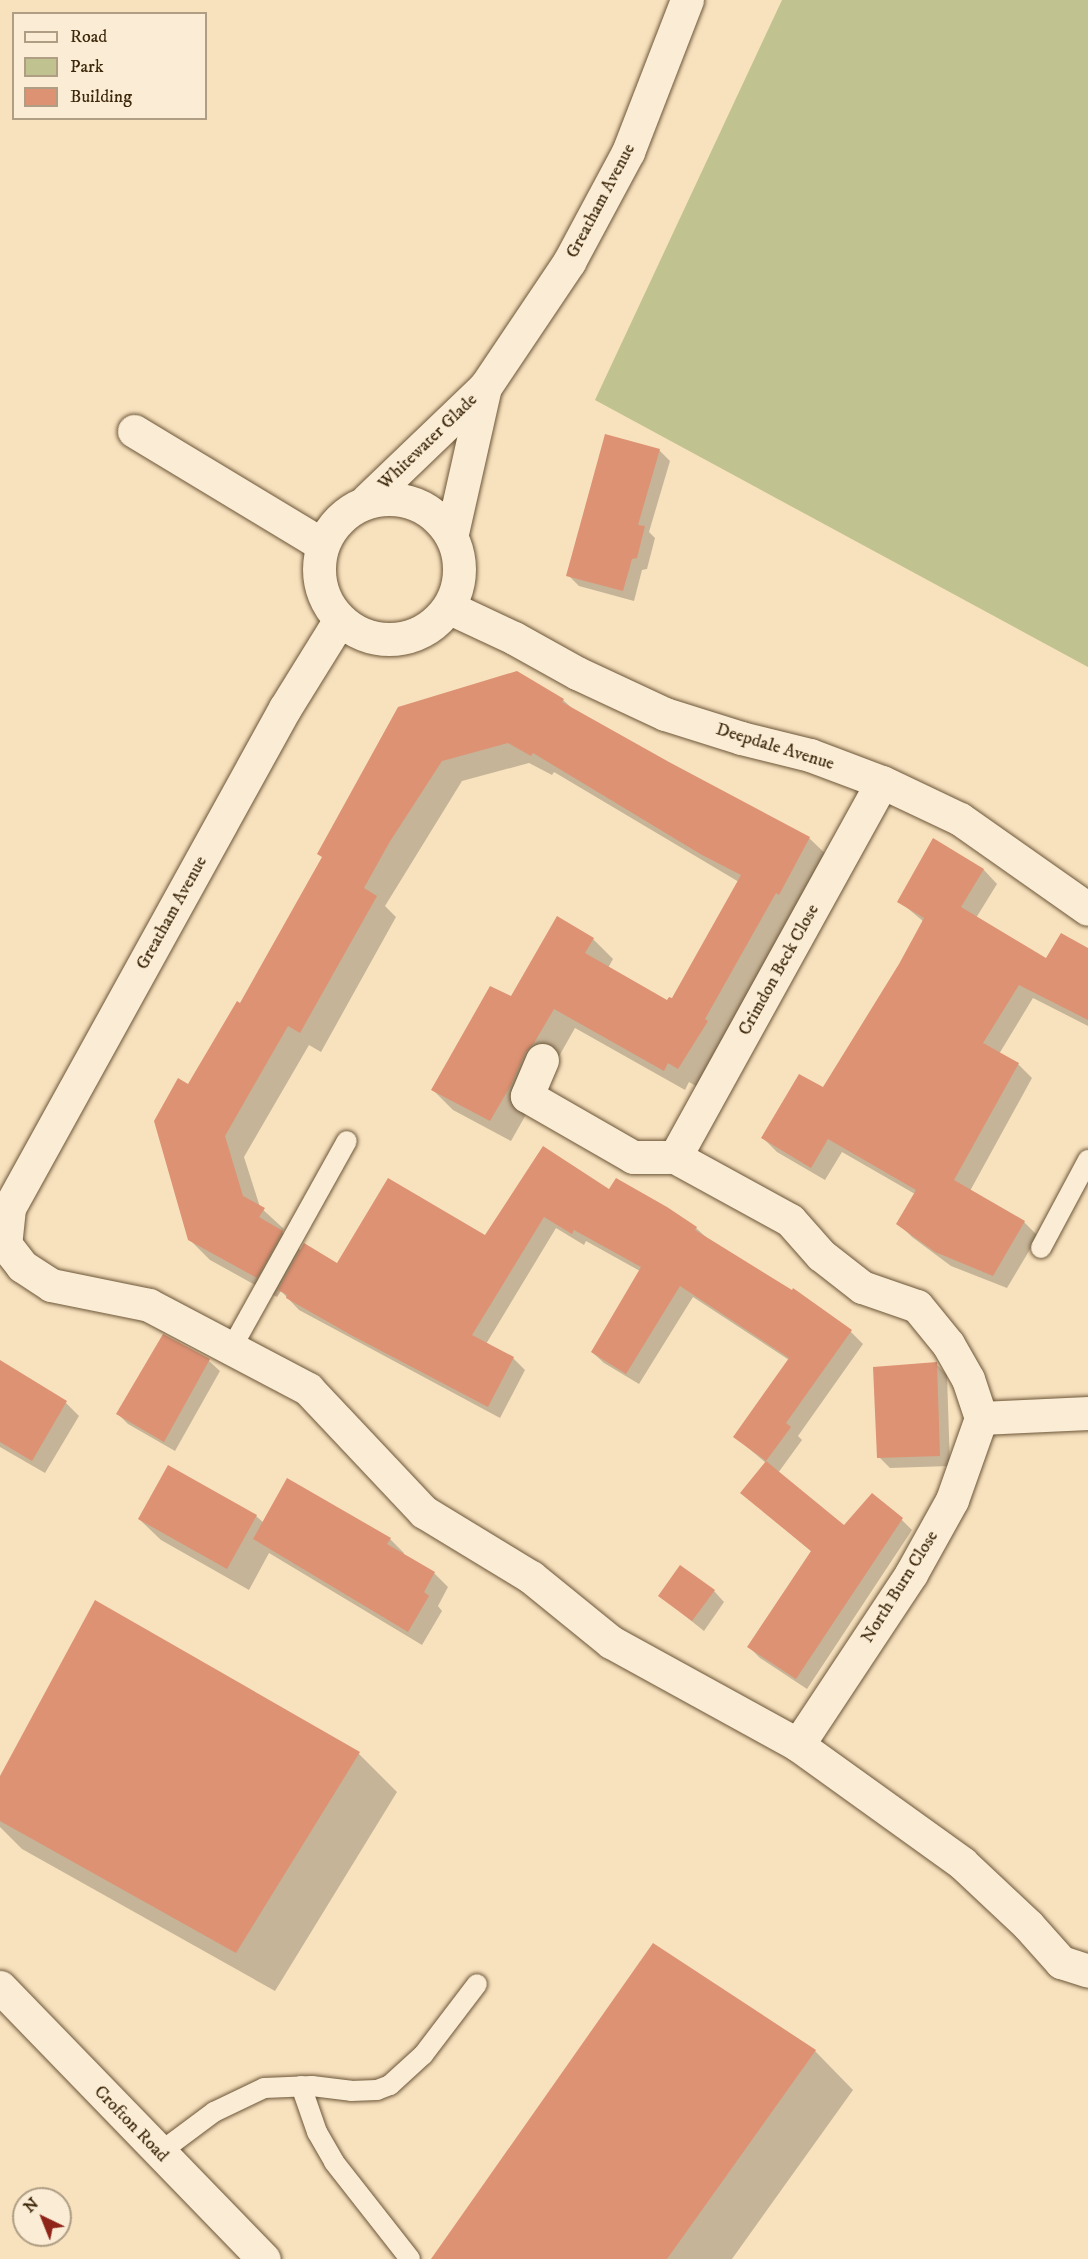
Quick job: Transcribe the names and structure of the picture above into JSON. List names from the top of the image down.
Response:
{
  "streets": {
    "street": [
      "Greatham Avenue",
      "Whitewater Glade",
      "Deepdale Avenue",
      "Crimdon Beck Close",
      "North Burn Close",
      "Crofton Road"
    ]
  },
  "crossings": [
    ["Greatham Avenue", "Whitewater Glade"],
    ["Greatham Avenue", "Deepdale Avenue"],
    ["Whitewater Glade", "Deepdale Avenue"],
    ["Deepdale Avenue", "Crimdon Beck Close"]
  ],
  "legend": ["Road", "Park", "Building"],
  "north": "top left"
}
